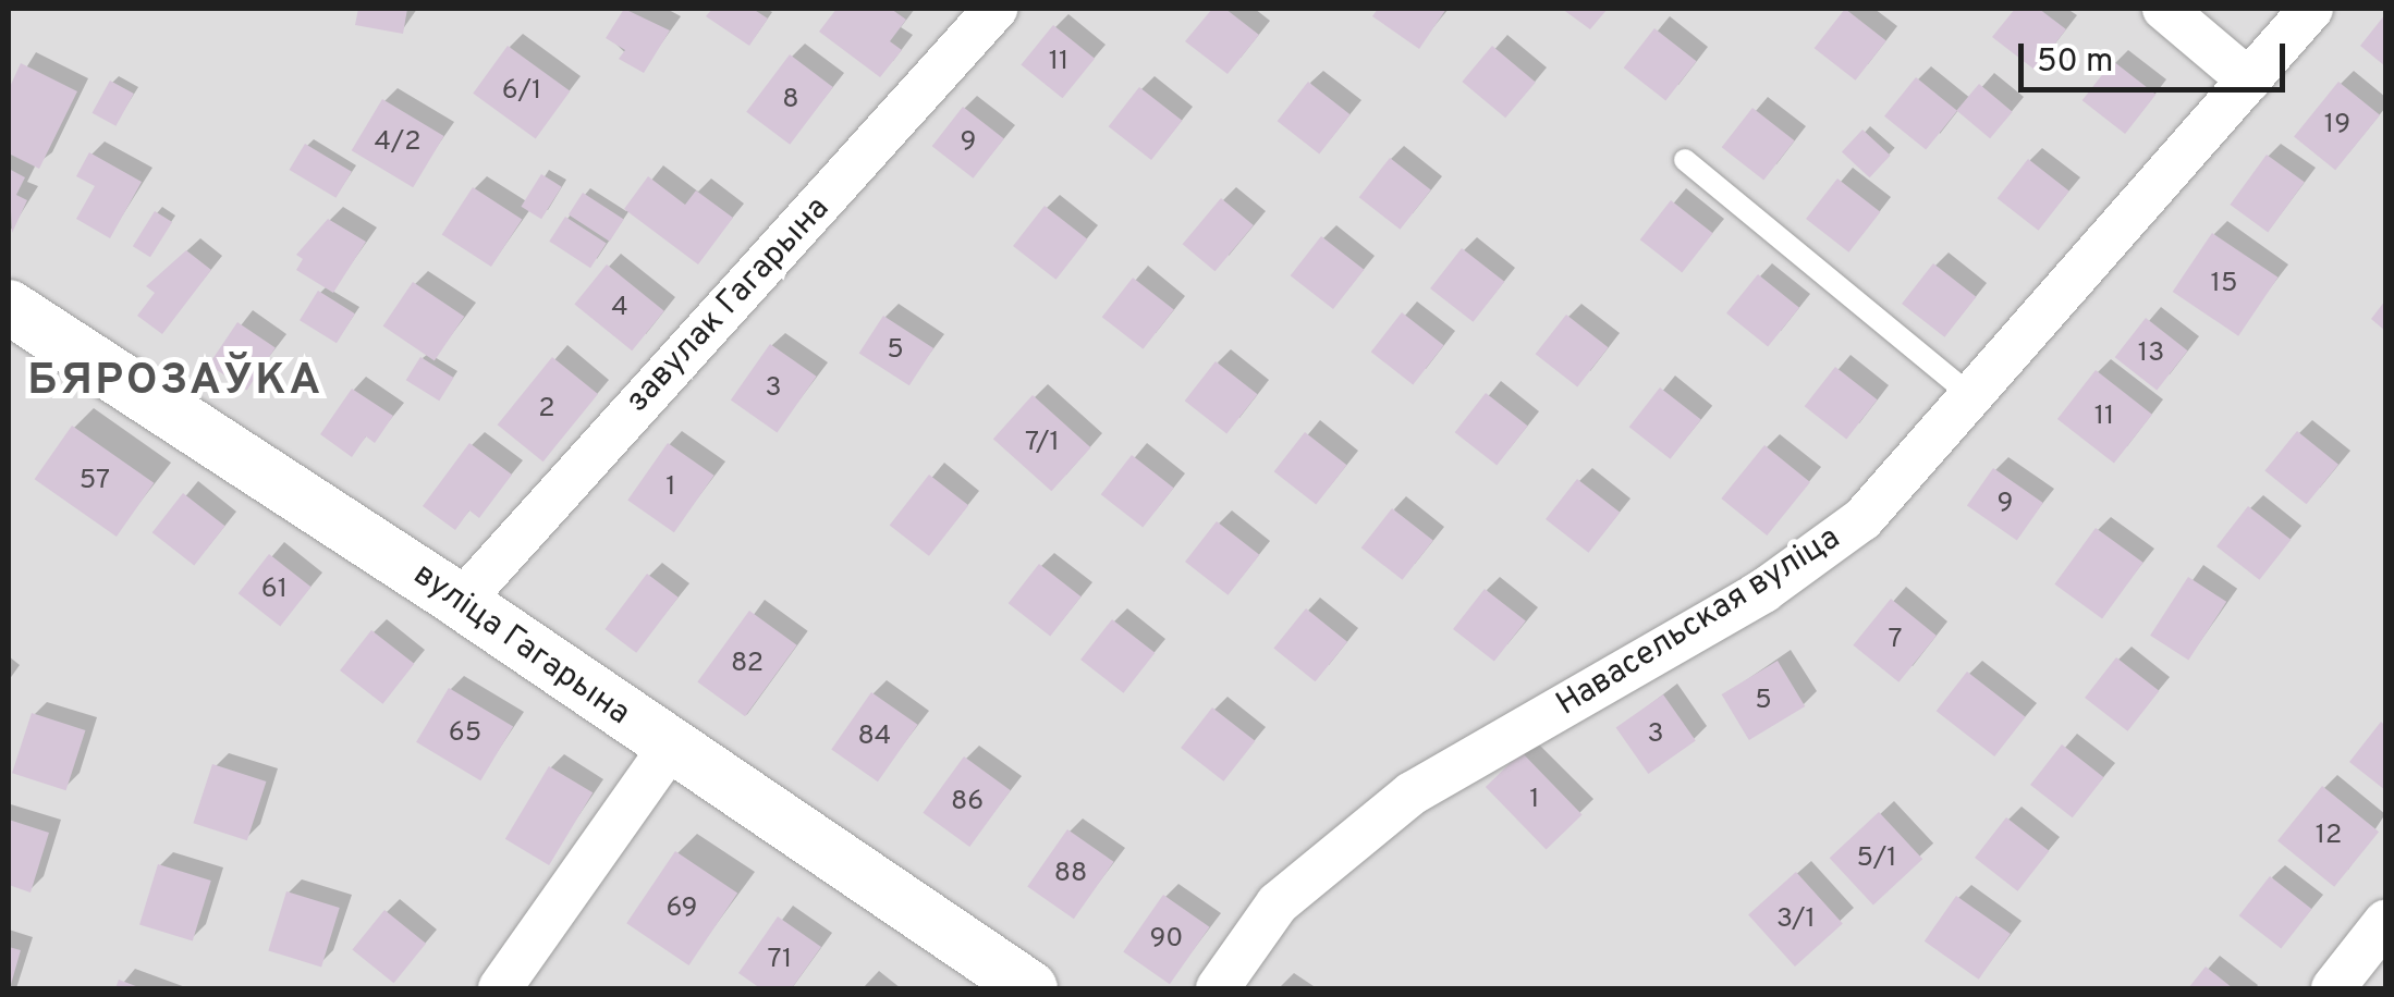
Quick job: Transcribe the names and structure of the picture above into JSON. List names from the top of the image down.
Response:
{
  "streets": {
    "street": ["завулак Гагарына", "Навасельская вуліца", "вуліца Гагарына"]
  },
  "crossings": [
    ["завулак Гагарына", "вуліца Гагарына"]
  ],
  "districts": ["БЯРОЗАЎКА"],
  "house_numbers": [
    "11",
    "6/1",
    "8",
    "19",
    "4/2",
    "9",
    "15",
    "4",
    "5",
    "13",
    "3",
    "2",
    "11",
    "7/1",
    "57",
    "1",
    "9",
    "61",
    "7",
    "82",
    "5",
    "65",
    "3",
    "84",
    "1",
    "86",
    "12",
    "5/1",
    "88",
    "69",
    "3/1",
    "90",
    "71"
  ],
  "scale_bar": "50 m"
}
